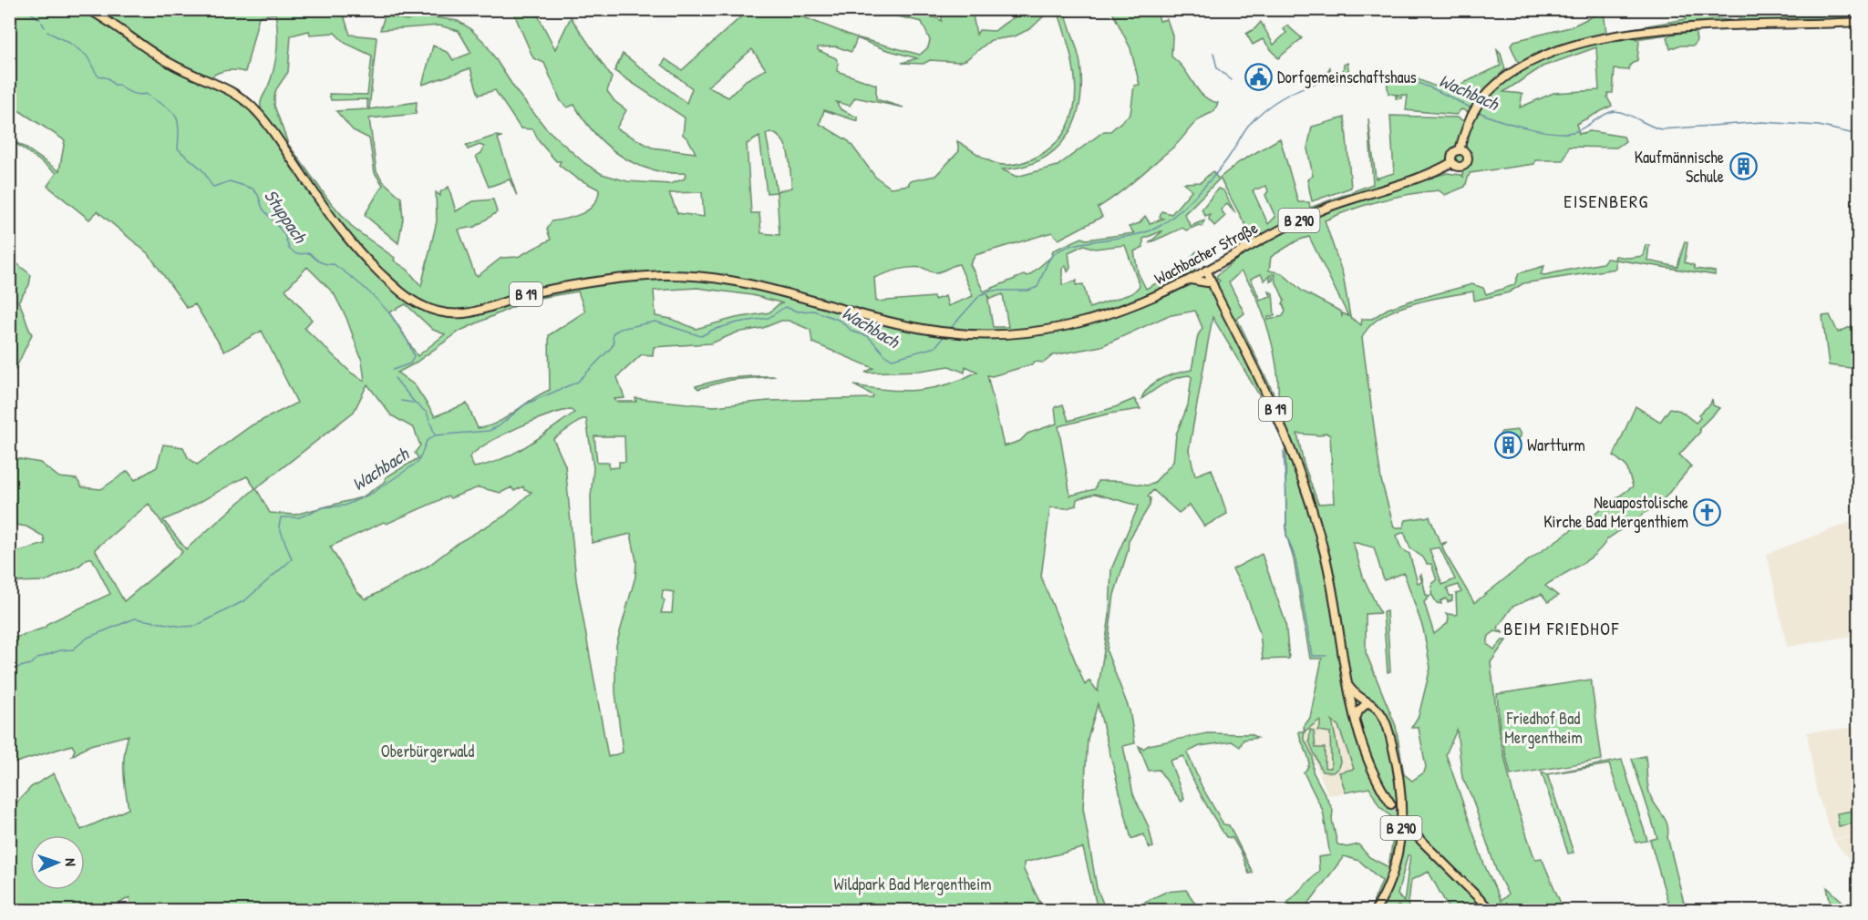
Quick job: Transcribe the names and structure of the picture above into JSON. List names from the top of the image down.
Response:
{
  "streets": {
    "main road": ["B 290", "Wachbacher Straße", "B 19"]
  },
  "crossings": [
    ["B 290", "Wachbacher Straße"],
    ["B 290", "B 19"],
    ["Wachbacher Straße", "B 19"]
  ],
  "districts": ["EISENBERG", "BEIM FRIEDHOF"],
  "water": ["Wachbach", "Stuppach"],
  "parks": ["Friedhof Bad Mergentheim", "Oberbürgerwald", "Wildpark Bad Mergentheim"],
  "places": {
    "public building": ["Dorfgemeinschaftshaus"],
    "building": ["Kaufmännische Schule", "Wartturm"],
    "church": ["Neuapostolische Kirche Bad Mergenthiem"]
  },
  "north": "right"
}
